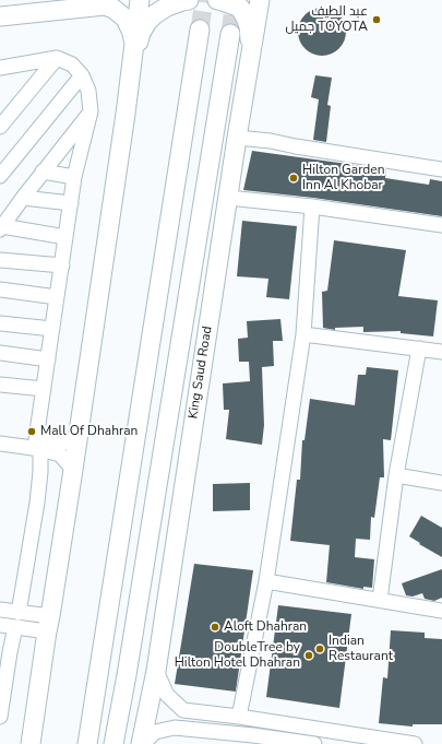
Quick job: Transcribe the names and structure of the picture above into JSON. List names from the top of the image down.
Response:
{
  "streets": {
    "main road": ["King Saud Road"]
  },
  "places": [
    "عبد الطيف جميل TOYOTA",
    "Hilton Garden Inn Al Khobar",
    "Mall Of Dhahran",
    "Aloft Dhahran",
    "Indian Restaurant",
    "DoubleTree by Hilton Hotel Dhahran"
  ]
}
